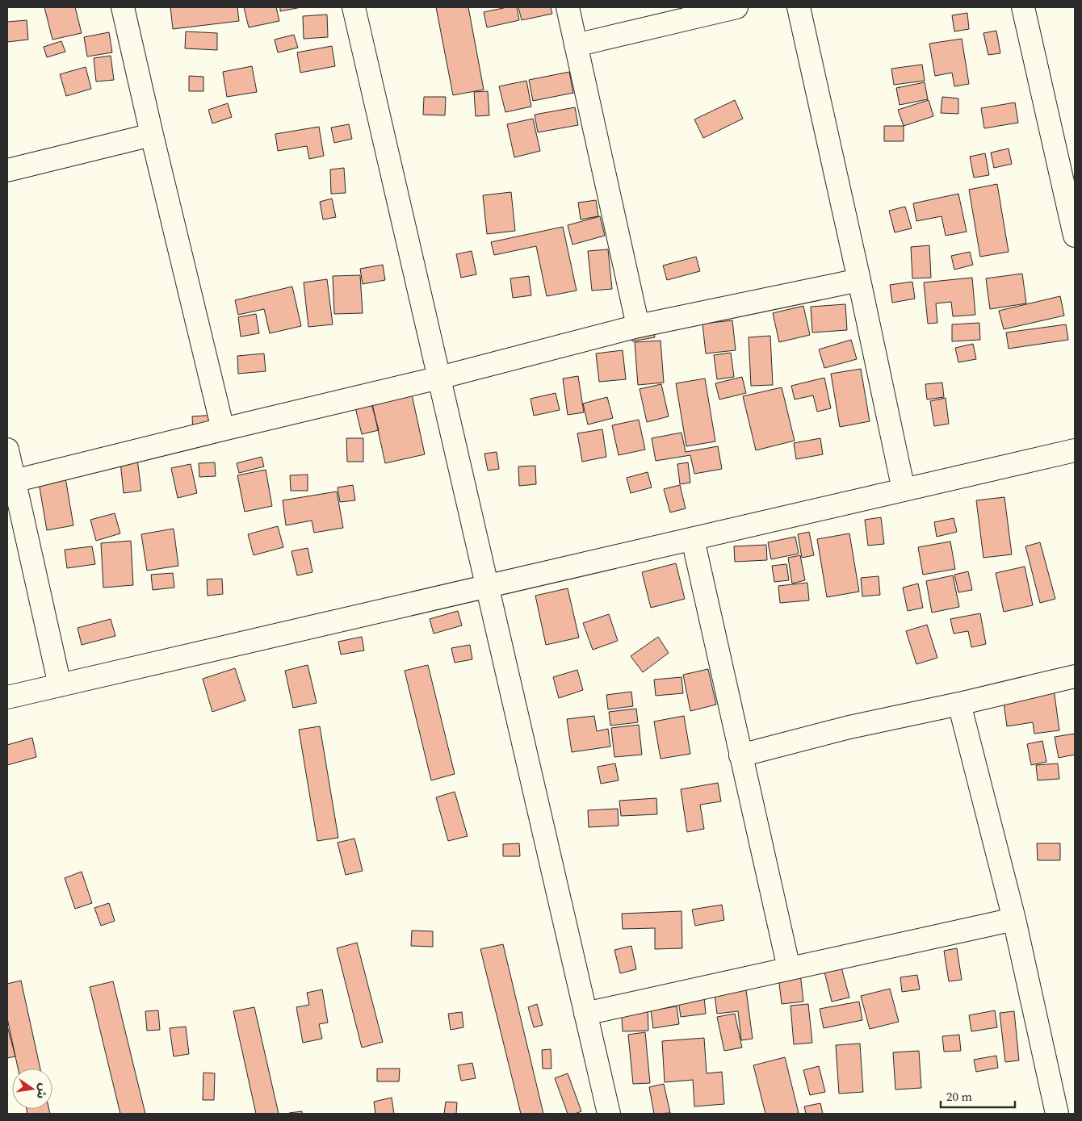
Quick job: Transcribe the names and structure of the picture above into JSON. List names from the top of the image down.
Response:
{
  "scale_bar": "20 m",
  "north": "right"
}
